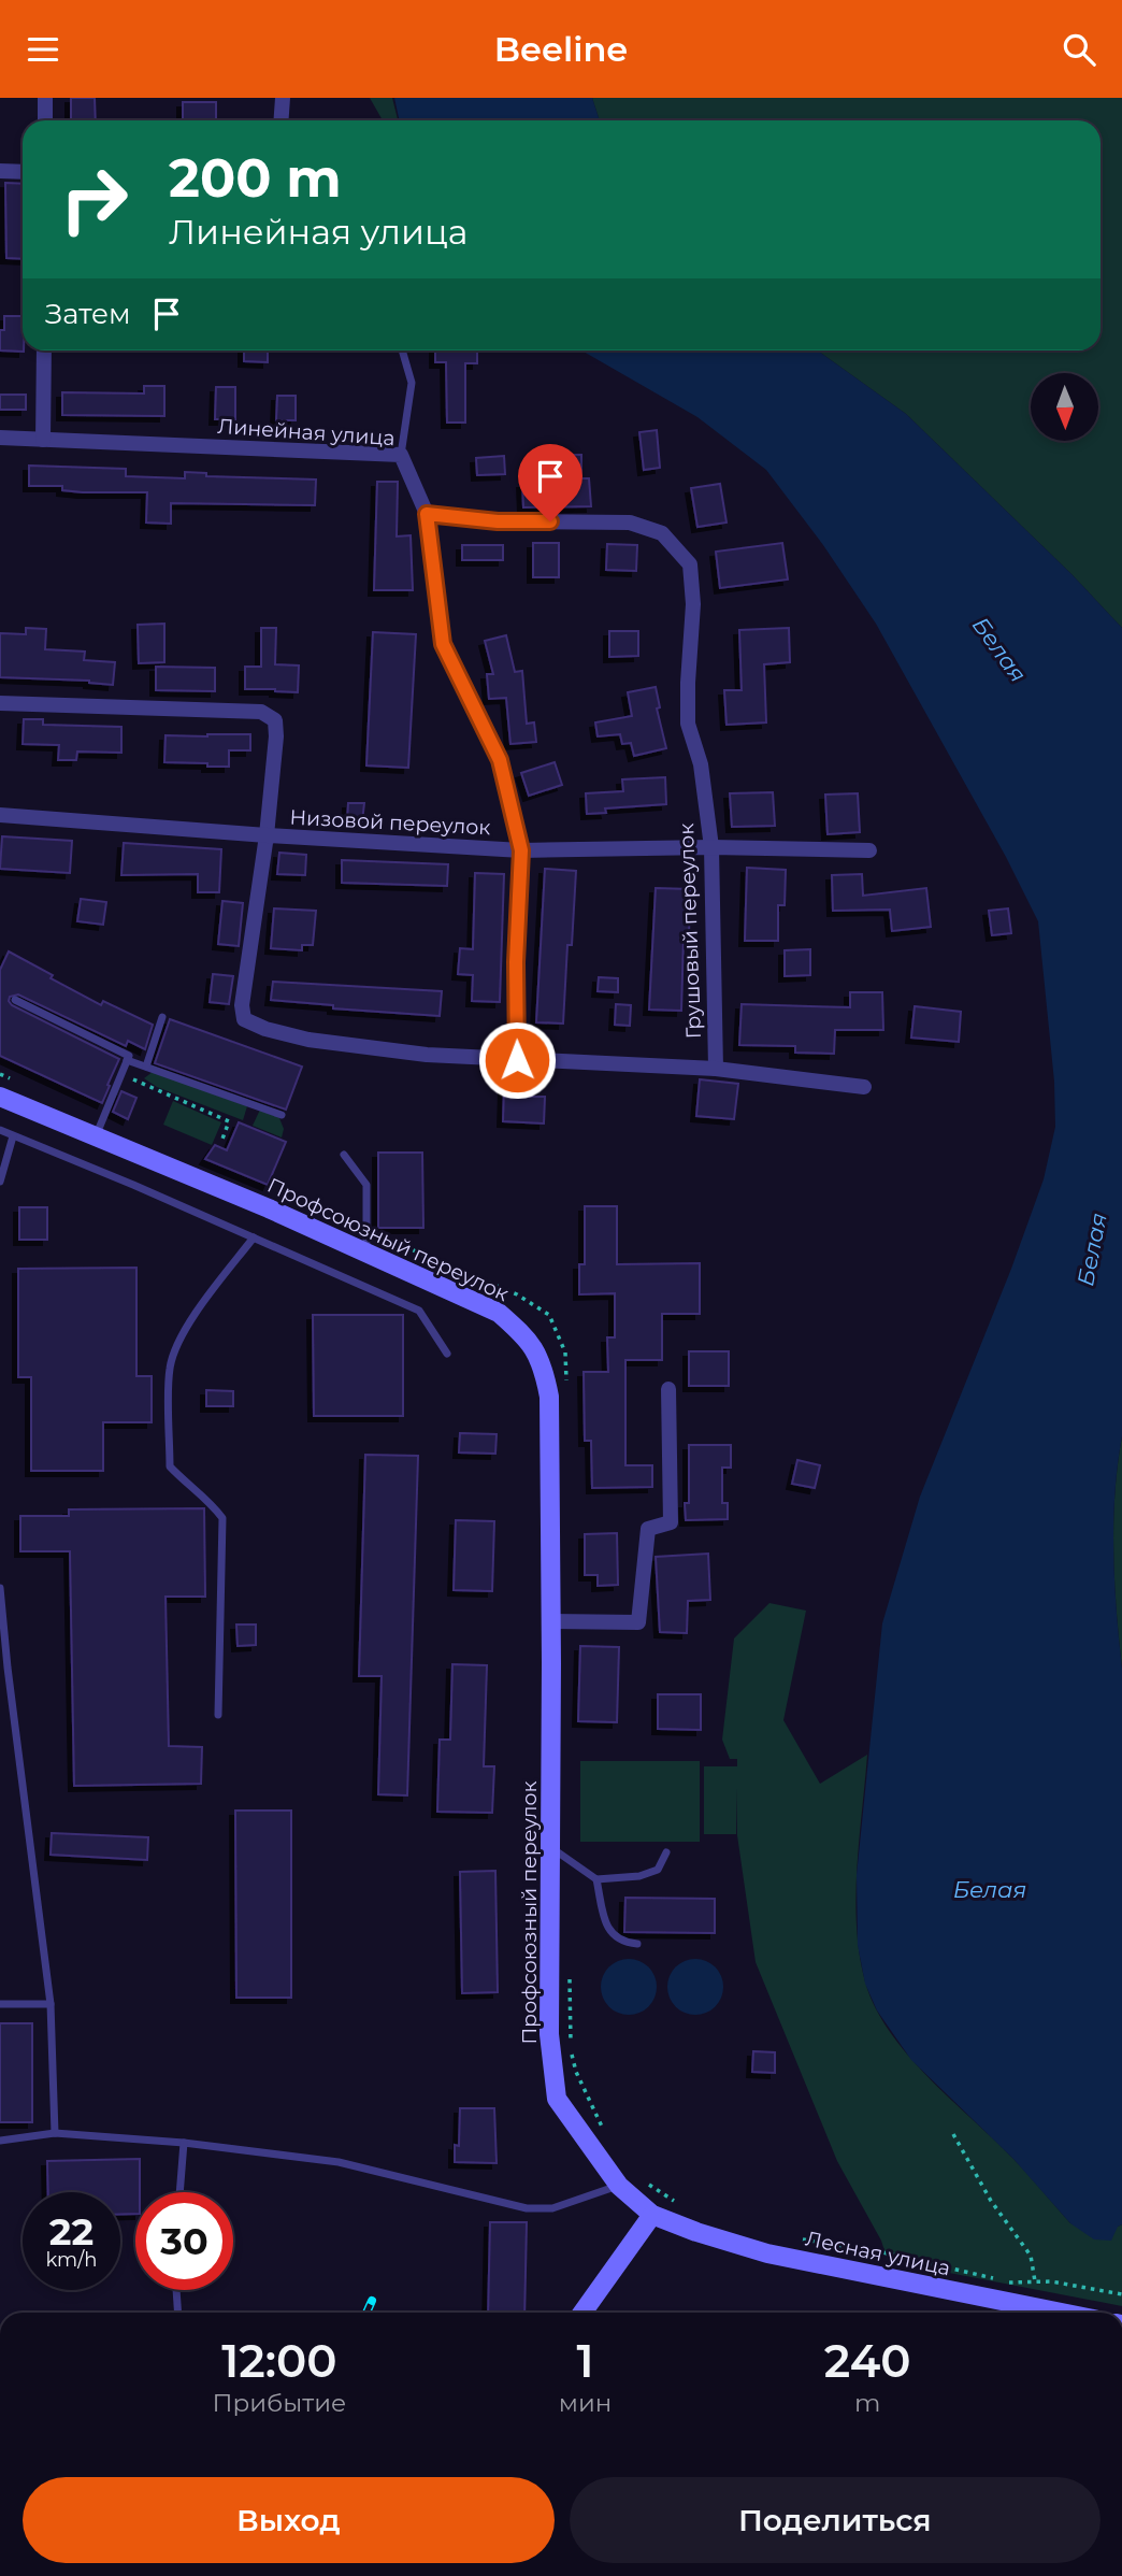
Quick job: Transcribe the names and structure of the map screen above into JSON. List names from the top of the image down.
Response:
{
  "streets": {
    "main road": ["Профсоюзный переулок", "Лесная улица"],
    "street": ["Линейная улица", "Низовой переулок", "Грушовый переулок"]
  },
  "crossings": [
    ["Линейная улица", "Низовой переулок"],
    ["Линейная улица", "Грушовый переулок"],
    ["Низовой переулок", "Грушовый переулок"],
    ["Профсоюзный переулок", "Лесная улица"]
  ],
  "water": ["Белая"],
  "north": "bottom",
  "page": {
    "header": "Beeline",
    "turn": ["200 m", "Линейная улица"],
    "then": "Затем",
    "speed": "22 km/h",
    "limit": "30",
    "eta": [
      "12:00",
      "Прибытие",
      "1",
      "мин",
      "240",
      "m"
    ],
    "buttons": ["Выход", "Поделиться"]
  }
}
